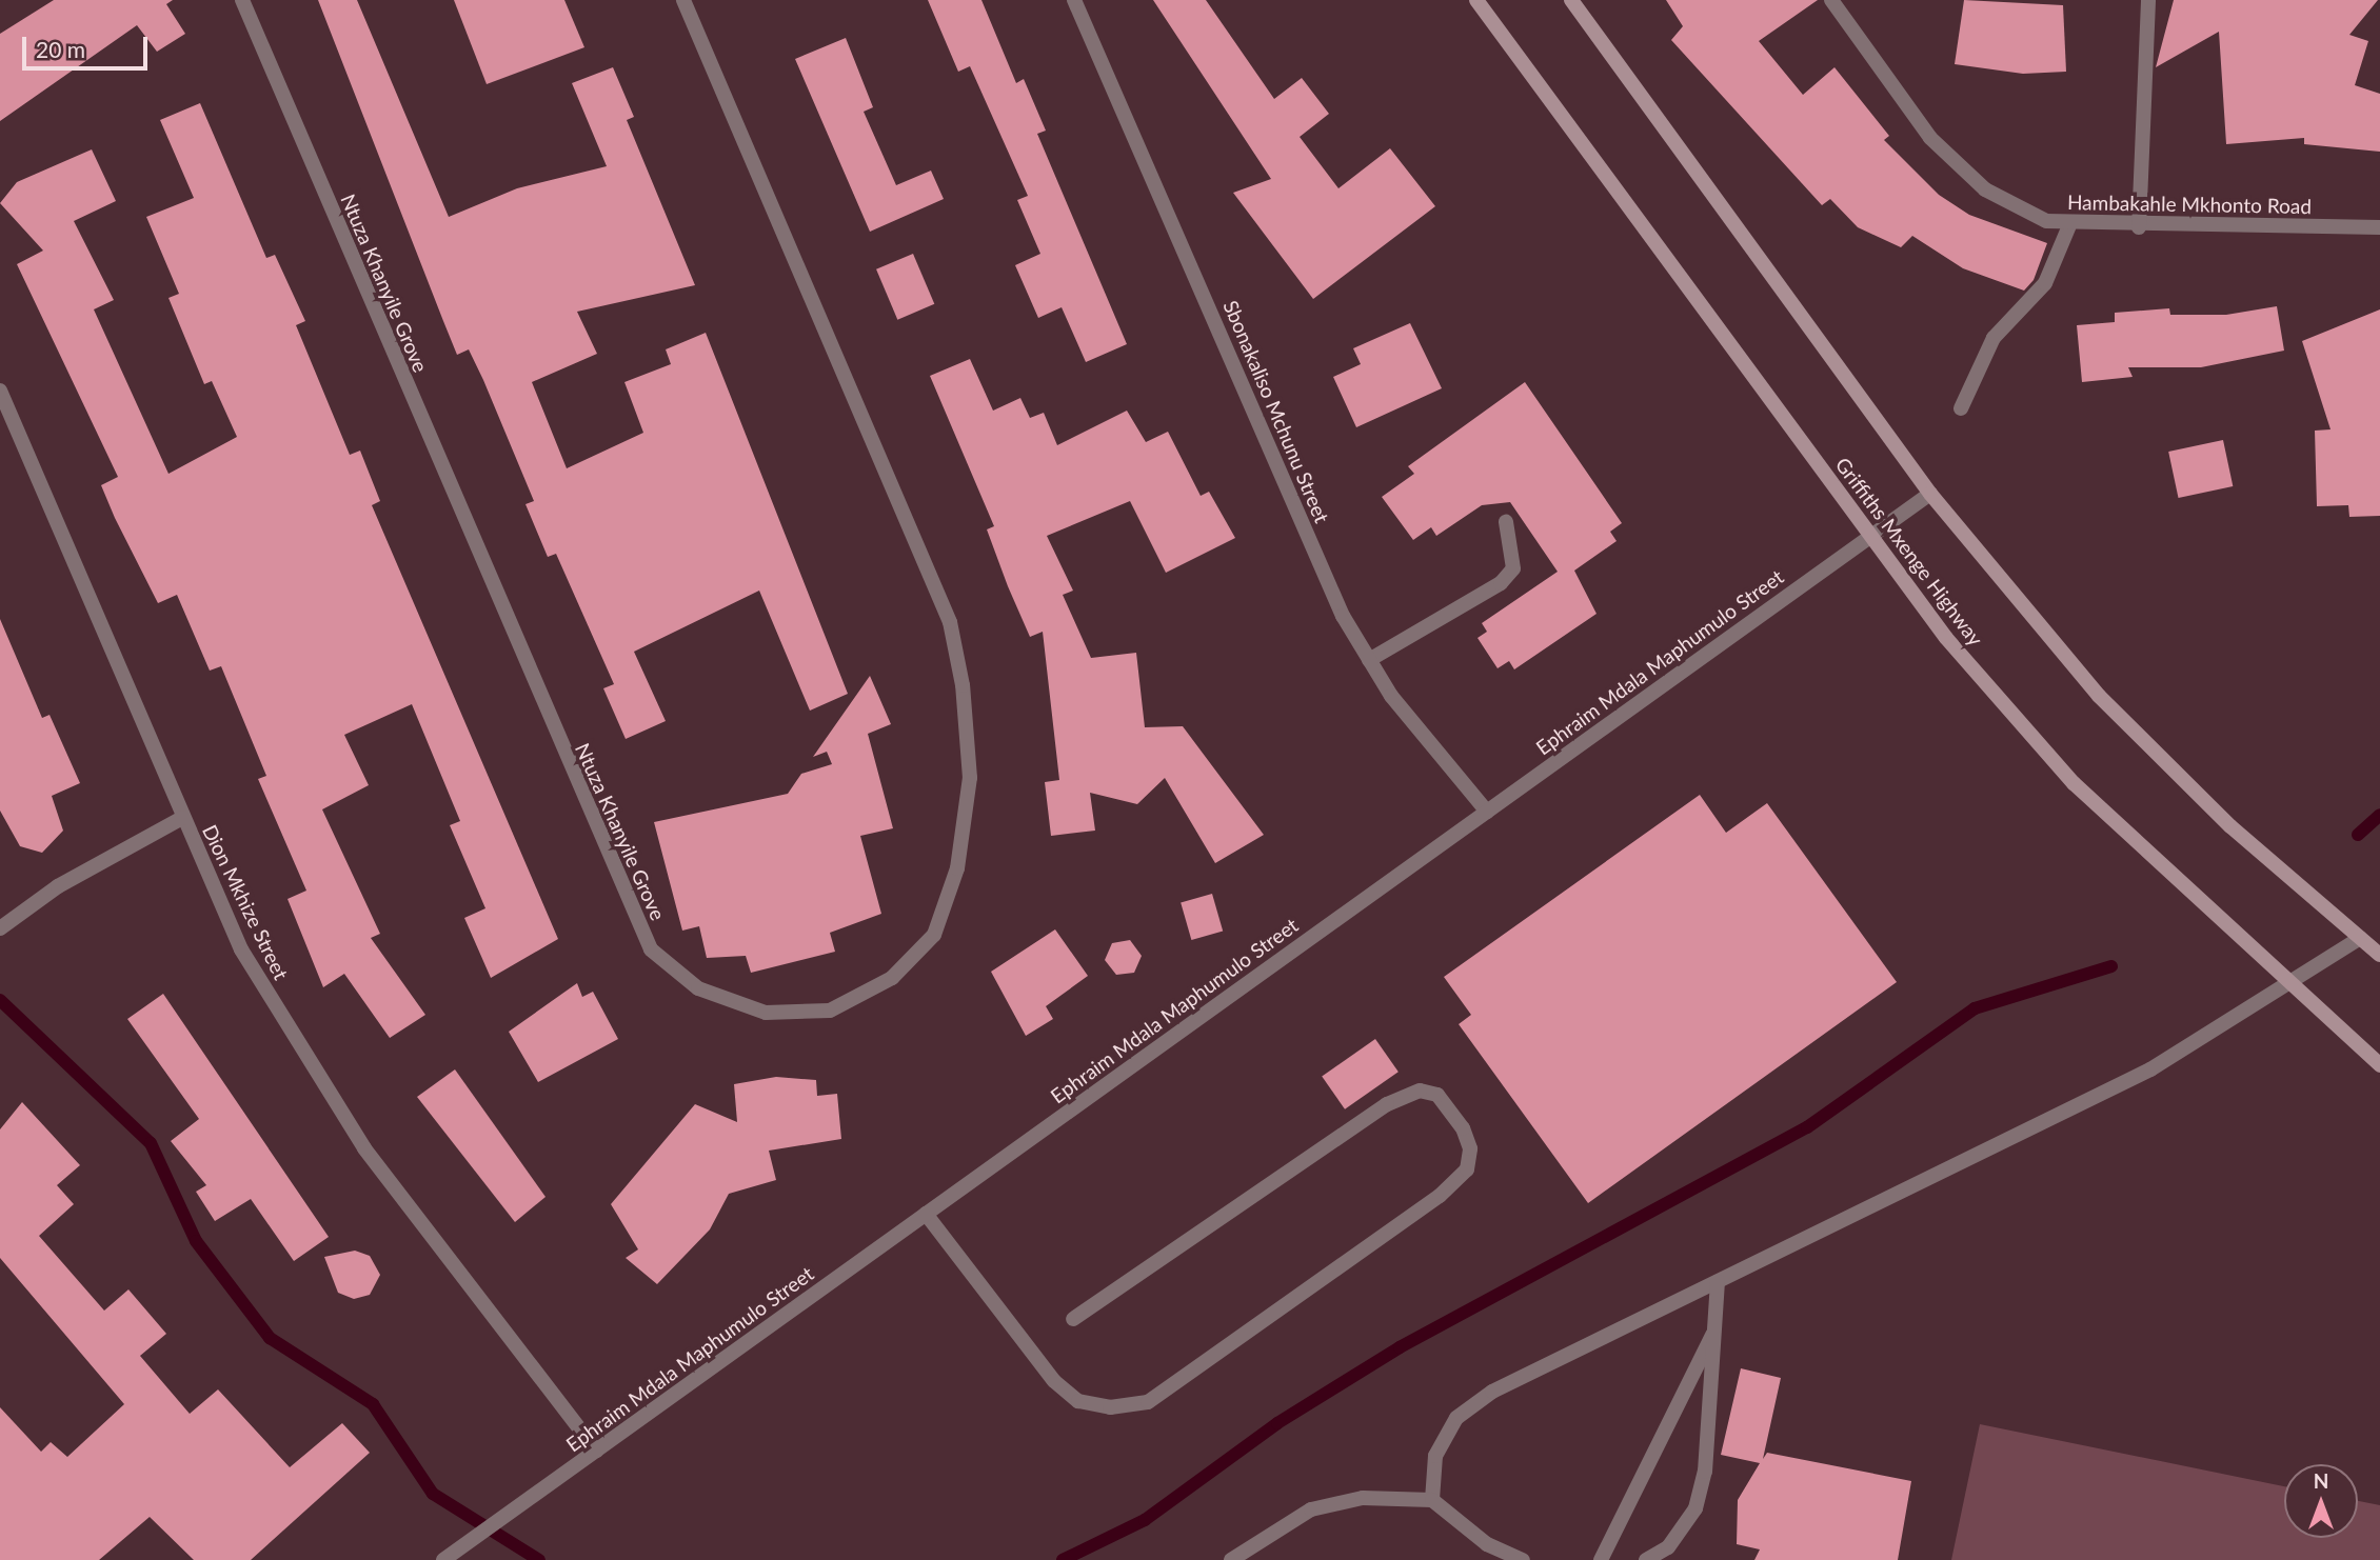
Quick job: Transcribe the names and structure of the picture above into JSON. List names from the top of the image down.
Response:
{
  "streets": {
    "street": [
      "Hambakahle Mkhonto Road",
      "Ntuza Khanyile Grove",
      "Sbonakaliso Mchunu Street",
      "Griffiths Mxenge Highway",
      "Ephraim Mdala Maphumulo Street",
      "Dion Mkhize Street"
    ]
  },
  "crossings": [
    ["Sbonakaliso Mchunu Street", "Ephraim Mdala Maphumulo Street"],
    ["Griffiths Mxenge Highway", "Ephraim Mdala Maphumulo Street"],
    ["Ephraim Mdala Maphumulo Street", "Dion Mkhize Street"]
  ],
  "scale_bar": "20 m",
  "north": "top"
}
